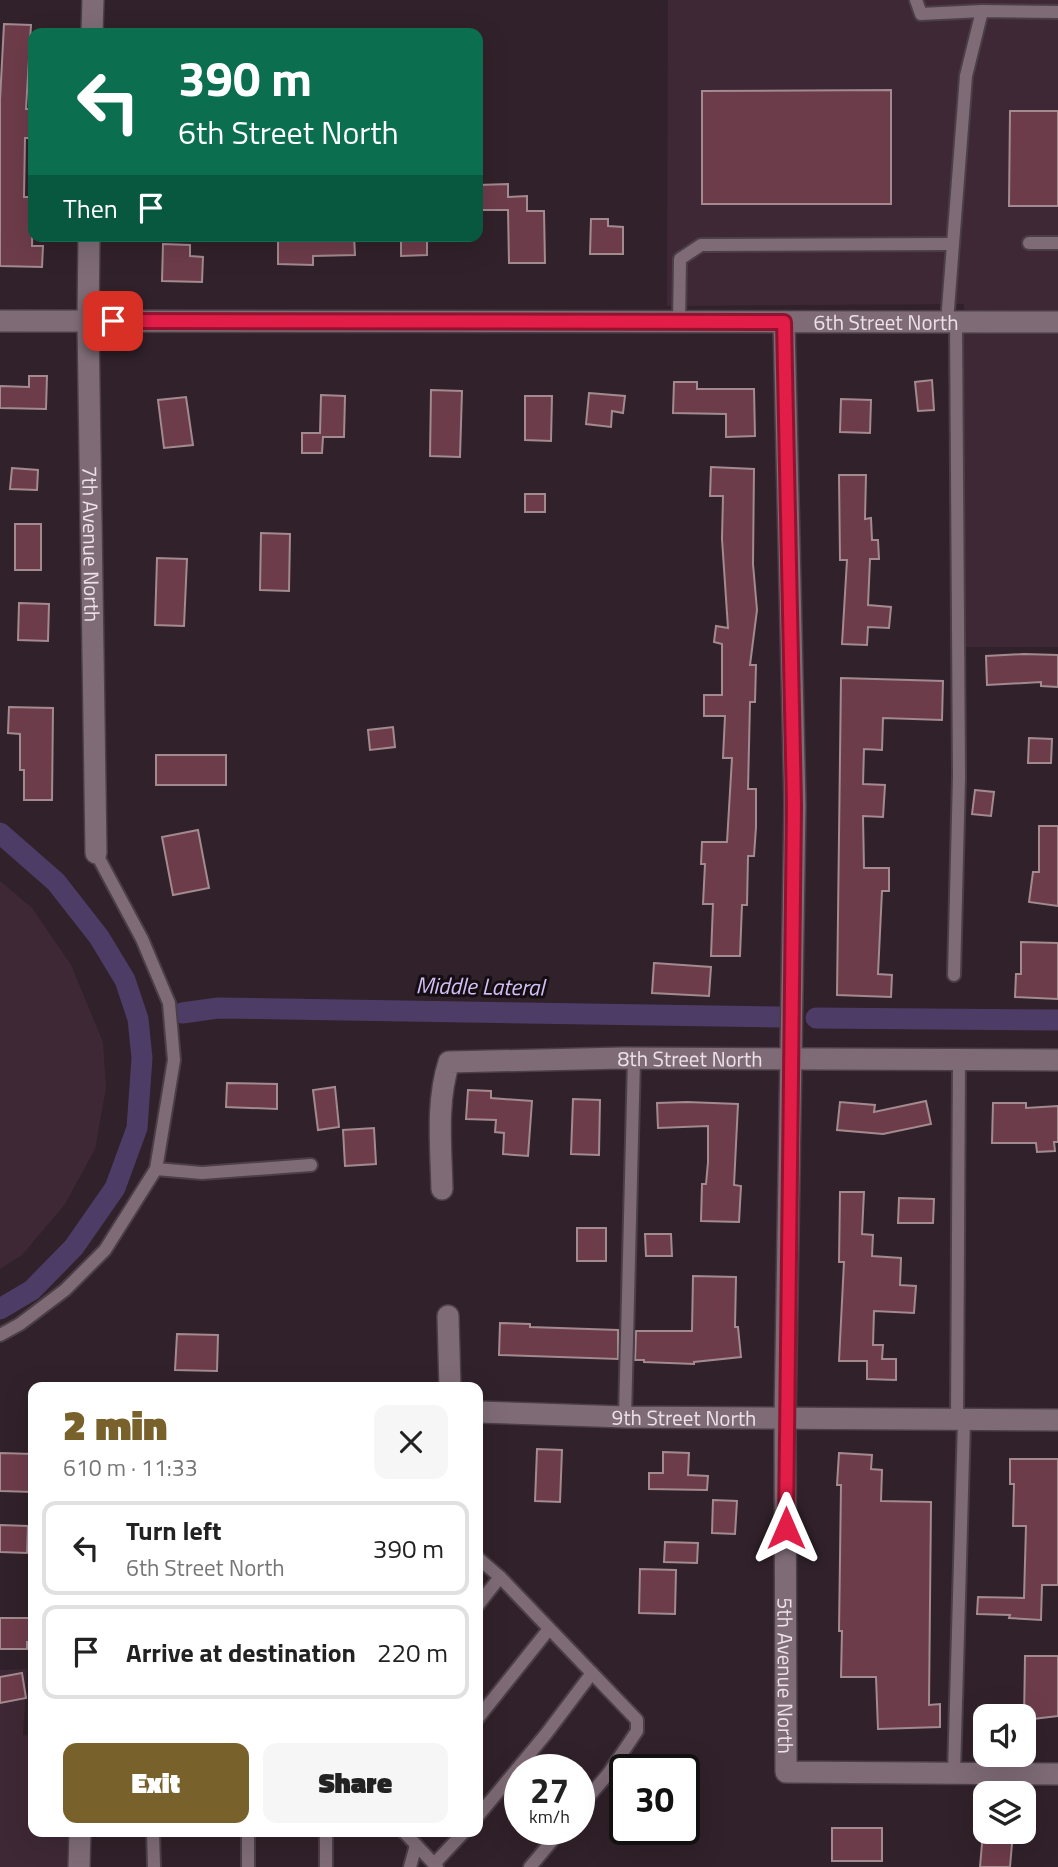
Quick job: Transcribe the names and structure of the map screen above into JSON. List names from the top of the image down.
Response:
{
  "streets": {
    "street": [
      "6th Street North",
      "7th Avenue North",
      "8th Street North",
      "9th Street North",
      "5th Avenue North"
    ]
  },
  "crossings": [
    ["6th Street North", "7th Avenue North"],
    ["6th Street North", "5th Avenue North"],
    ["8th Street North", "5th Avenue North"],
    ["9th Street North", "5th Avenue North"]
  ],
  "water": ["Middle Lateral"],
  "page": {
    "turn": ["390 m", "6th Street North"],
    "then": "Then",
    "heading": ["2 min", "610 m · 11:33"],
    "list": [
      {
        "name": "Turn left",
        "note": "6th Street North",
        "value": "390 m"
      },
      {
        "name": "Arrive at destination",
        "value": "220 m"
      }
    ],
    "buttons": ["Exit", "Share"],
    "speed": "27 km/h",
    "limit": "30"
  }
}
